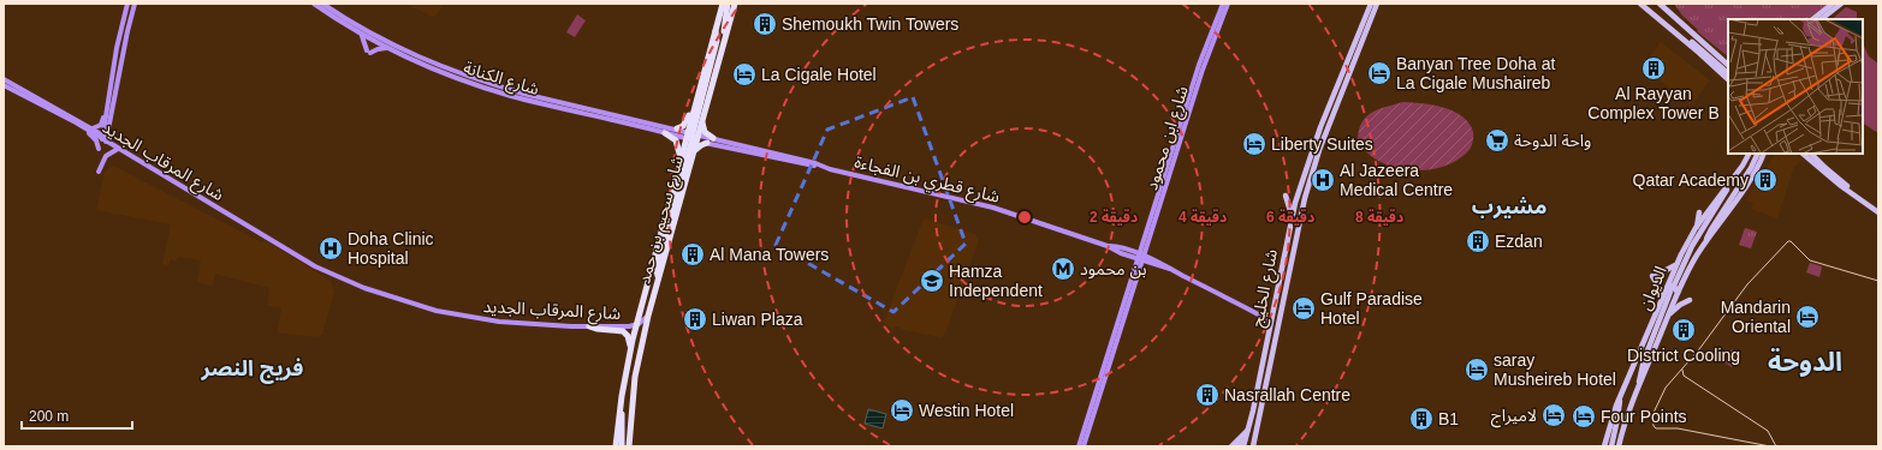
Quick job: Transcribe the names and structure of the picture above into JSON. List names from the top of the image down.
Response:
{
  "streets": {
    "highway": ["شارع سحيم بن حمد"],
    "main road": ["شارع الخليج", "الديوان"],
    "street": [
      "شارع الكنانة",
      "شارع ابن محمود",
      "شارع المرقاب الجديد",
      "شارع قطري بن الفجاءة"
    ]
  },
  "crossings": [
    ["شارع الكنانة", "شارع قطري بن الفجاءة"],
    ["شارع الكنانة", "شارع سحيم بن حمد"],
    ["شارع ابن محمود", "شارع قطري بن الفجاءة"],
    ["شارع المرقاب الجديد", "شارع سحيم بن حمد"],
    ["شارع قطري بن الفجاءة", "شارع سحيم بن حمد"],
    ["شارع قطري بن الفجاءة", "شارع الخليج"]
  ],
  "districts": ["مشيرب", "الدوحة", "فريج النصر"],
  "places": {
    "building": [
      "Shemoukh Twin Towers",
      "Al Rayyan Complex Tower B",
      "Qatar Academy",
      "Ezdan",
      "Al Mana Towers",
      "Liwan Plaza",
      "District Cooling",
      "Nasrallah Centre",
      "B1"
    ],
    "hotel": [
      "Banyan Tree Doha at La Cigale Mushaireb",
      "La Cigale Hotel",
      "Liberty Suites",
      "Gulf Paradise Hotel",
      "Mandarin Oriental",
      "saray Musheireb Hotel",
      "Westin Hotel",
      "لاميراج",
      "Four Points"
    ],
    "supermarket": ["واحة الدوحة"],
    "hospital": ["Al Jazeera Medical Centre", "Doha Clinic Hospital"],
    "metro station": ["بن محمود"],
    "school or university": ["Hamza Independent"]
  },
  "scale_bar": "200 m",
  "rings": [
    "2 دقيقة",
    "4 دقيقة",
    "6 دقيقة",
    "8 دقيقة"
  ]
}
